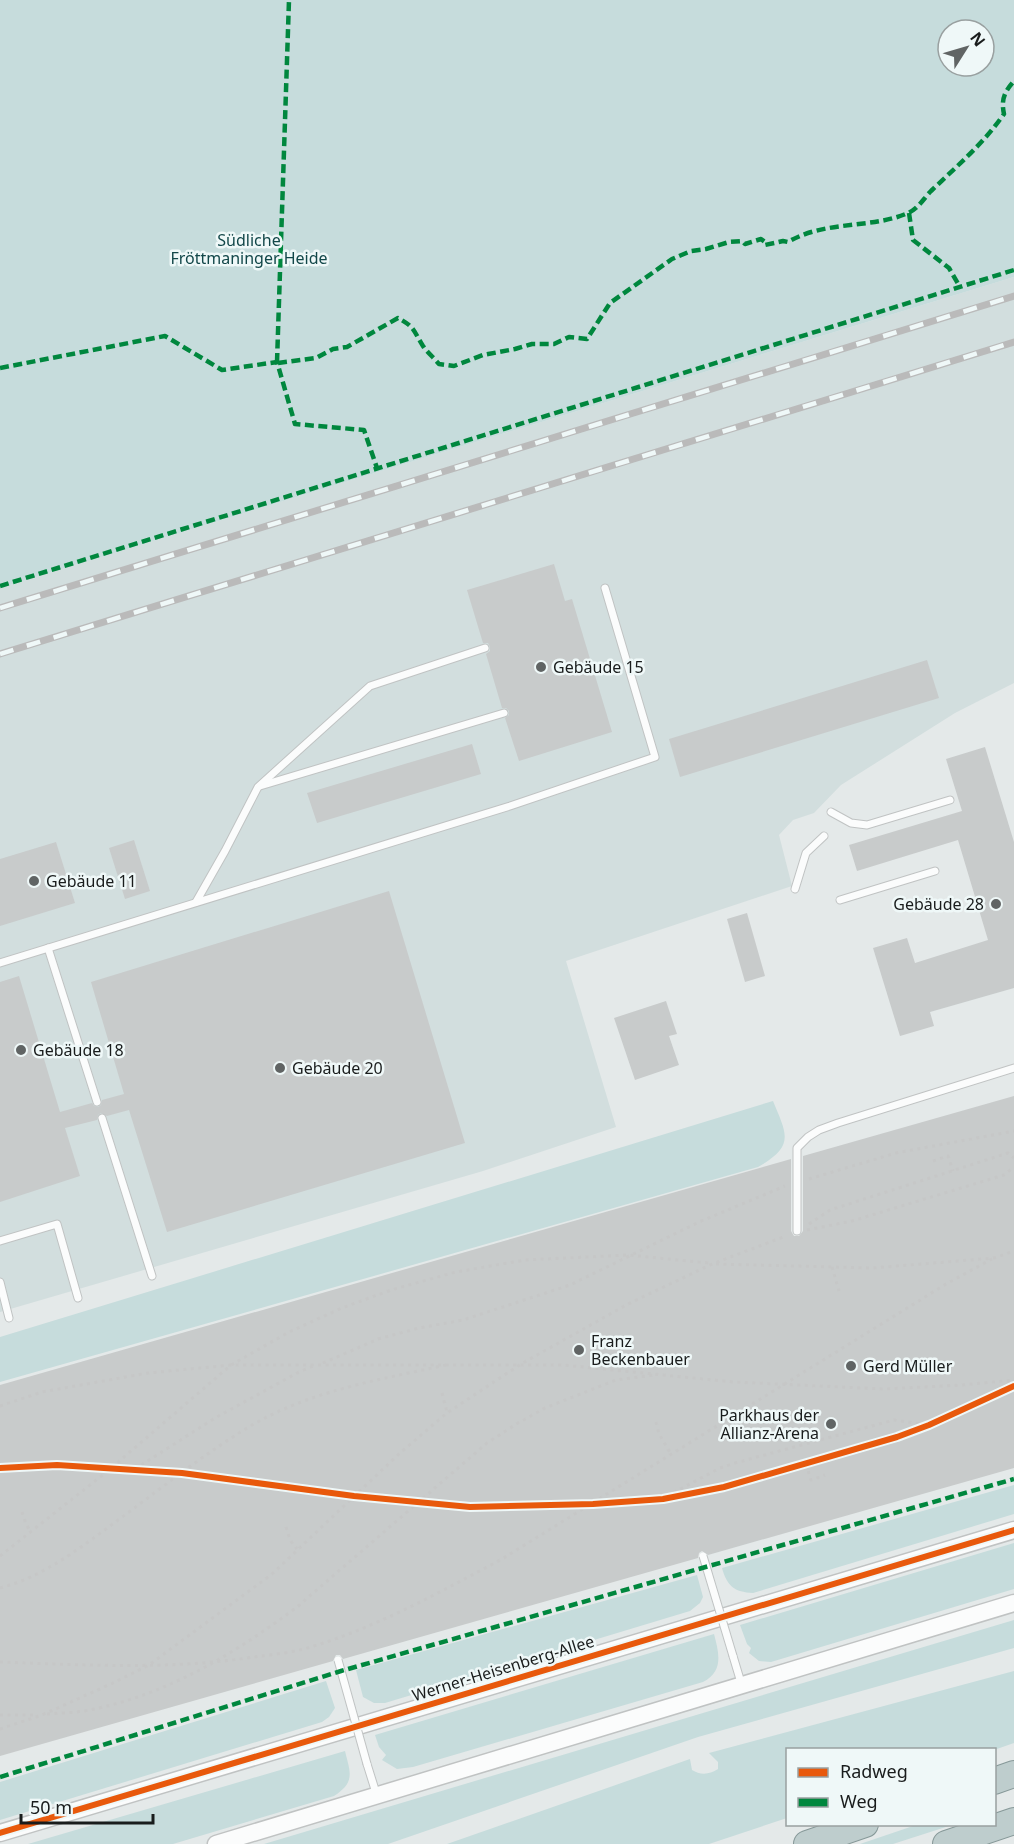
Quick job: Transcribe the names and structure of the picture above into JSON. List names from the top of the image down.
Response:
{
  "streets": {
    "street": ["Werner-Heisenberg-Allee"]
  },
  "parks": ["Südliche Fröttmaninger Heide"],
  "places": [
    "Gebäude 15",
    "Gebäude 11",
    "Gebäude 28",
    "Gebäude 18",
    "Gebäude 20",
    "Franz Beckenbauer",
    "Gerd Müller",
    "Parkhaus der Allianz-Arena"
  ],
  "legend": ["Radweg", "Weg"],
  "scale_bar": "50 m",
  "north": "top right"
}
